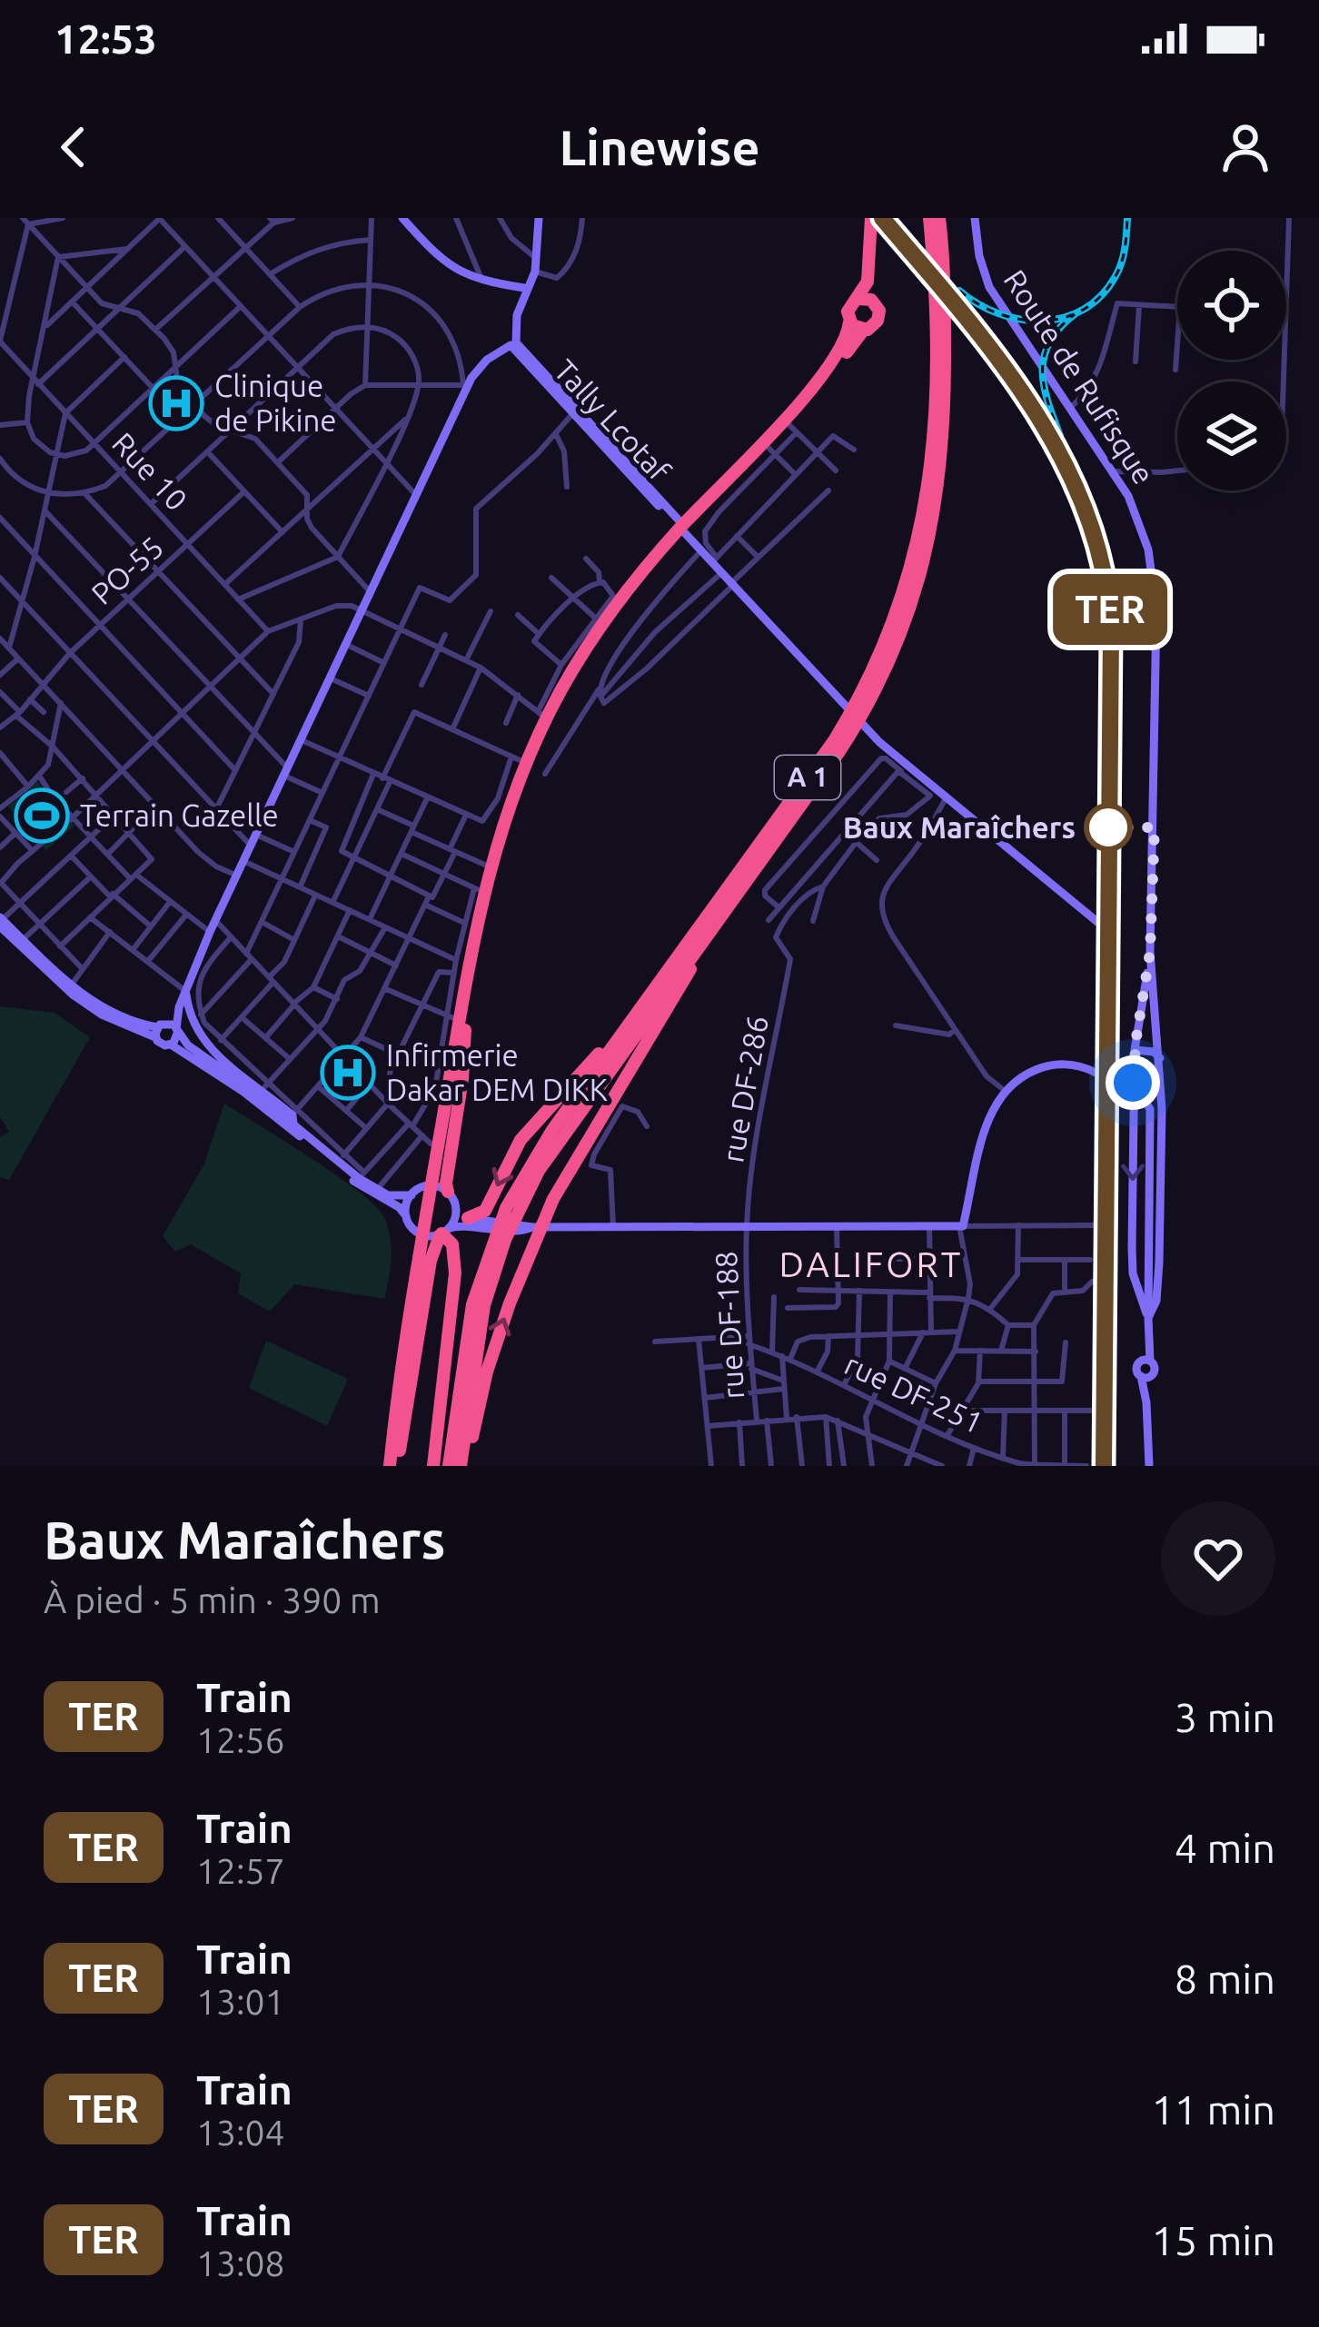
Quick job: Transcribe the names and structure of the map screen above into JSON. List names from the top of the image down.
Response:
{
  "streets": {
    "highway": ["A 1"],
    "main road": ["Route de Rufisque", "Tally Lcotaf"],
    "street": [
      "Rue 10",
      "PO-55",
      "rue DF-286",
      "rue DF-188",
      "rue DF-251"
    ]
  },
  "crossings": [
    ["Rue 10", "PO-55"],
    ["rue DF-286", "rue DF-188"],
    ["rue DF-188", "rue DF-251"]
  ],
  "districts": ["DALIFORT"],
  "places": {
    "hospital": ["Clinique de Pikine", "Infirmerie Dakar DEM DIKK"],
    "sports": ["Terrain Gazelle"],
    "other": ["Baux Maraîchers"]
  },
  "page": {
    "status": "12:53",
    "header": "Linewise",
    "on_map": "TER",
    "heading": ["Baux Maraîchers", "À pied · 5 min · 390 m"],
    "list": [
      {
        "mark": "TER",
        "name": "Train",
        "note": "12:56",
        "value": "3 min"
      },
      {
        "mark": "TER",
        "name": "Train",
        "note": "12:57",
        "value": "4 min"
      },
      {
        "mark": "TER",
        "name": "Train",
        "note": "13:01",
        "value": "8 min"
      },
      {
        "mark": "TER",
        "name": "Train",
        "note": "13:04",
        "value": "11 min"
      },
      {
        "mark": "TER",
        "name": "Train",
        "note": "13:08",
        "value": "15 min"
      }
    ]
  }
}
